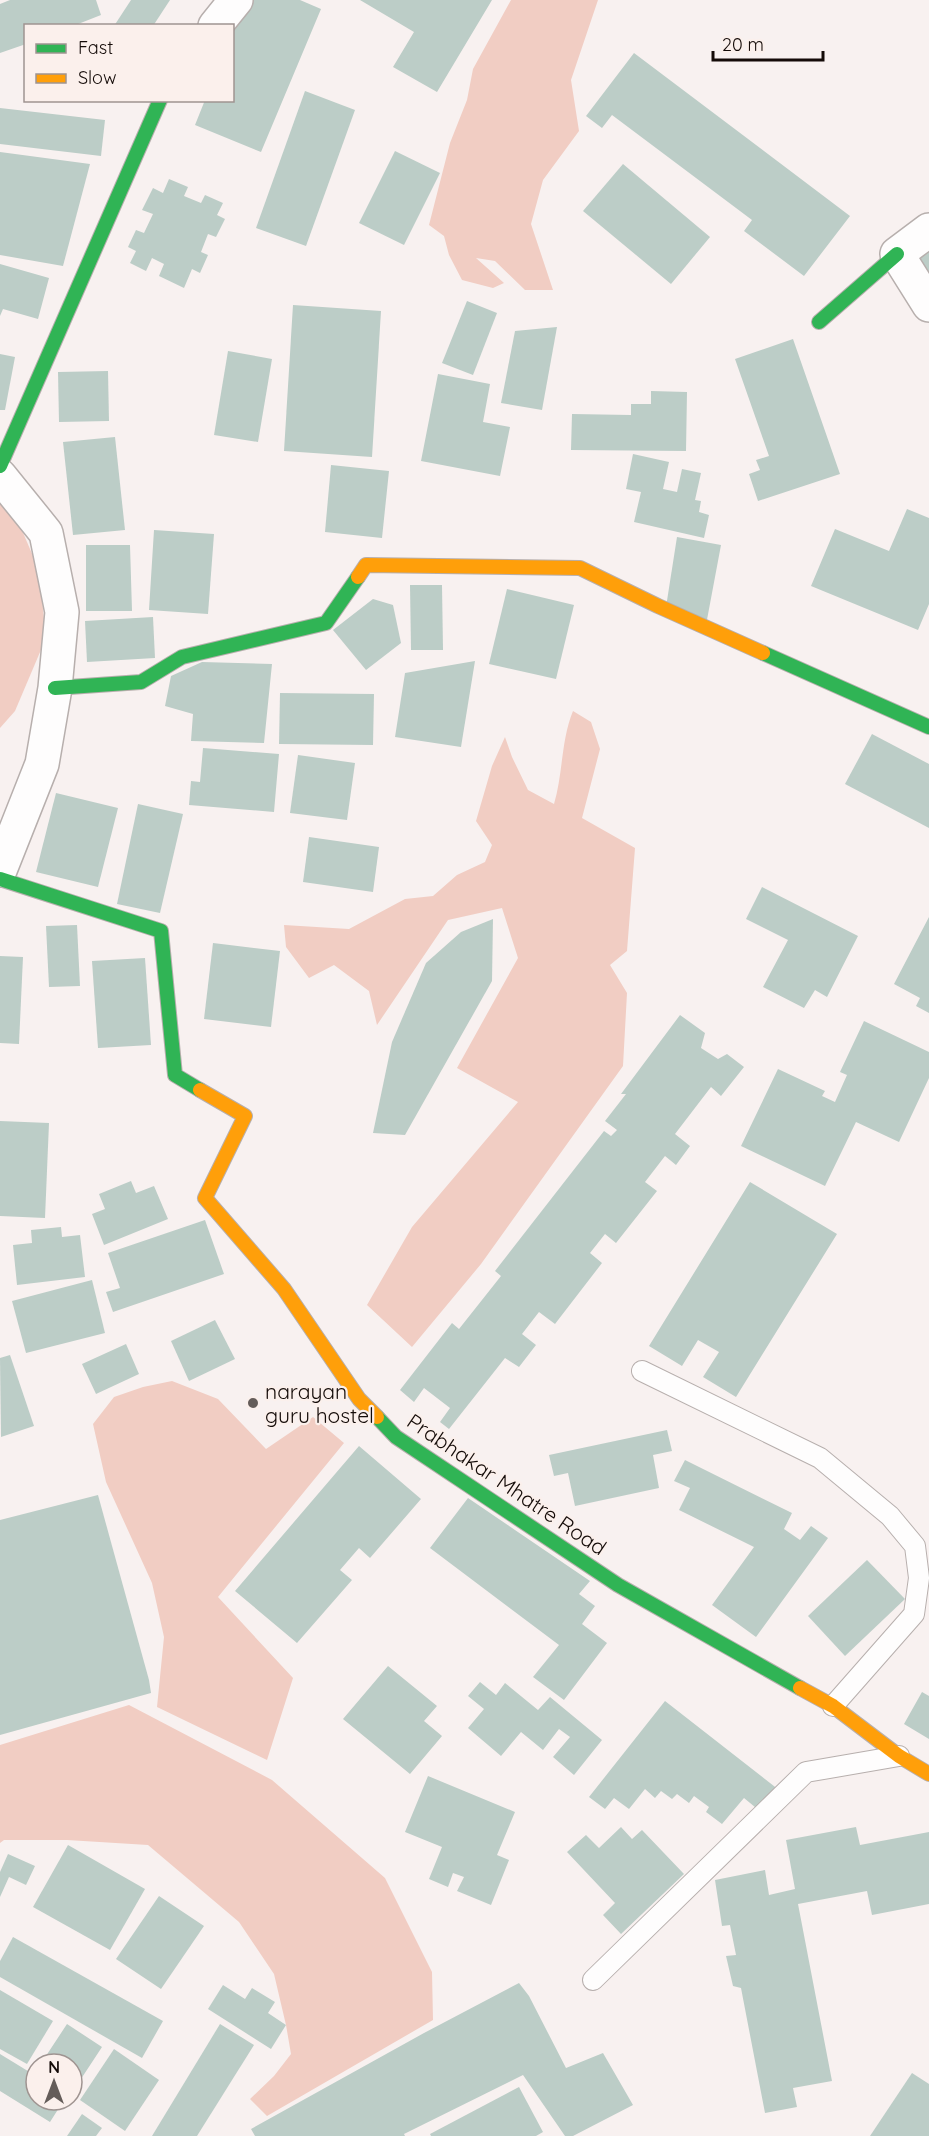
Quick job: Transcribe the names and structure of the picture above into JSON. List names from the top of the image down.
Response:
{
  "streets": {
    "street": ["Prabhakar Mhatre Road"]
  },
  "places": ["narayan guru hostel"],
  "legend": ["Fast", "Slow"],
  "scale_bar": "20 m",
  "north": "top"
}
